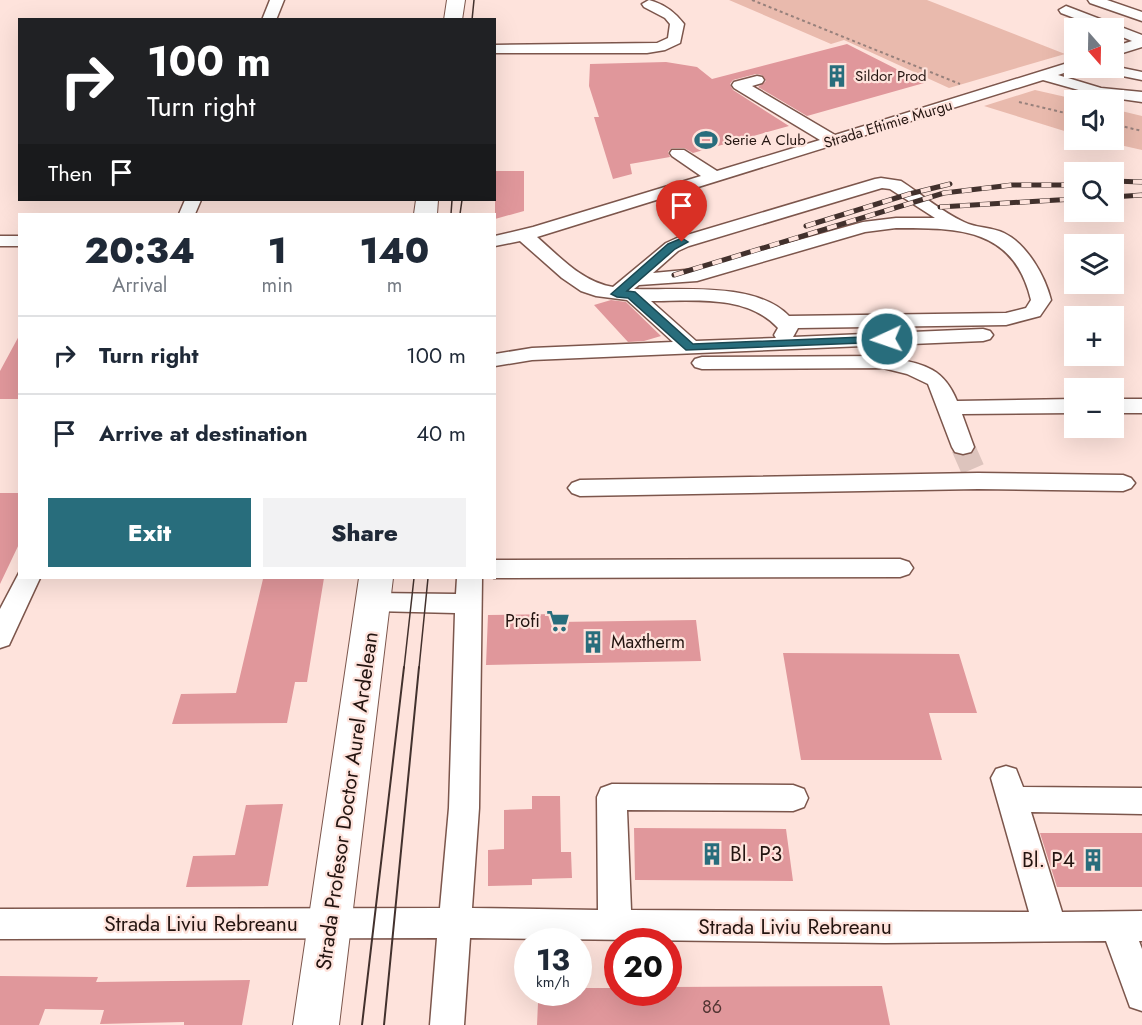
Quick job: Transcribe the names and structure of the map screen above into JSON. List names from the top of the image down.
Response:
{
  "streets": {
    "main road": ["Strada Profesor Doctor Aurel Ardelean"],
    "street": ["Strada Eftimie Murgu", "Strada Liviu Rebreanu"]
  },
  "crossings": [
    ["Strada Profesor Doctor Aurel Ardelean", "Strada Liviu Rebreanu"]
  ],
  "places": {
    "building": [
      "Sildor Prod",
      "Maxtherm",
      "Bl. P3",
      "Bl. P4"
    ],
    "sports": ["Serie A Club"],
    "supermarket": ["Profi"]
  },
  "house_numbers": ["86"],
  "north": "bottom",
  "page": {
    "map_buttons": ["+", "−"],
    "turn": ["100 m", "Turn right"],
    "then": "Then",
    "eta": [
      "20:34",
      "Arrival",
      "1",
      "min",
      "140",
      "m"
    ],
    "list": [
      {
        "name": "Turn right",
        "value": "100 m"
      },
      {
        "name": "Arrive at destination",
        "value": "40 m"
      }
    ],
    "buttons": ["Exit", "Share"],
    "speed": "13 km/h",
    "limit": "20"
  }
}
